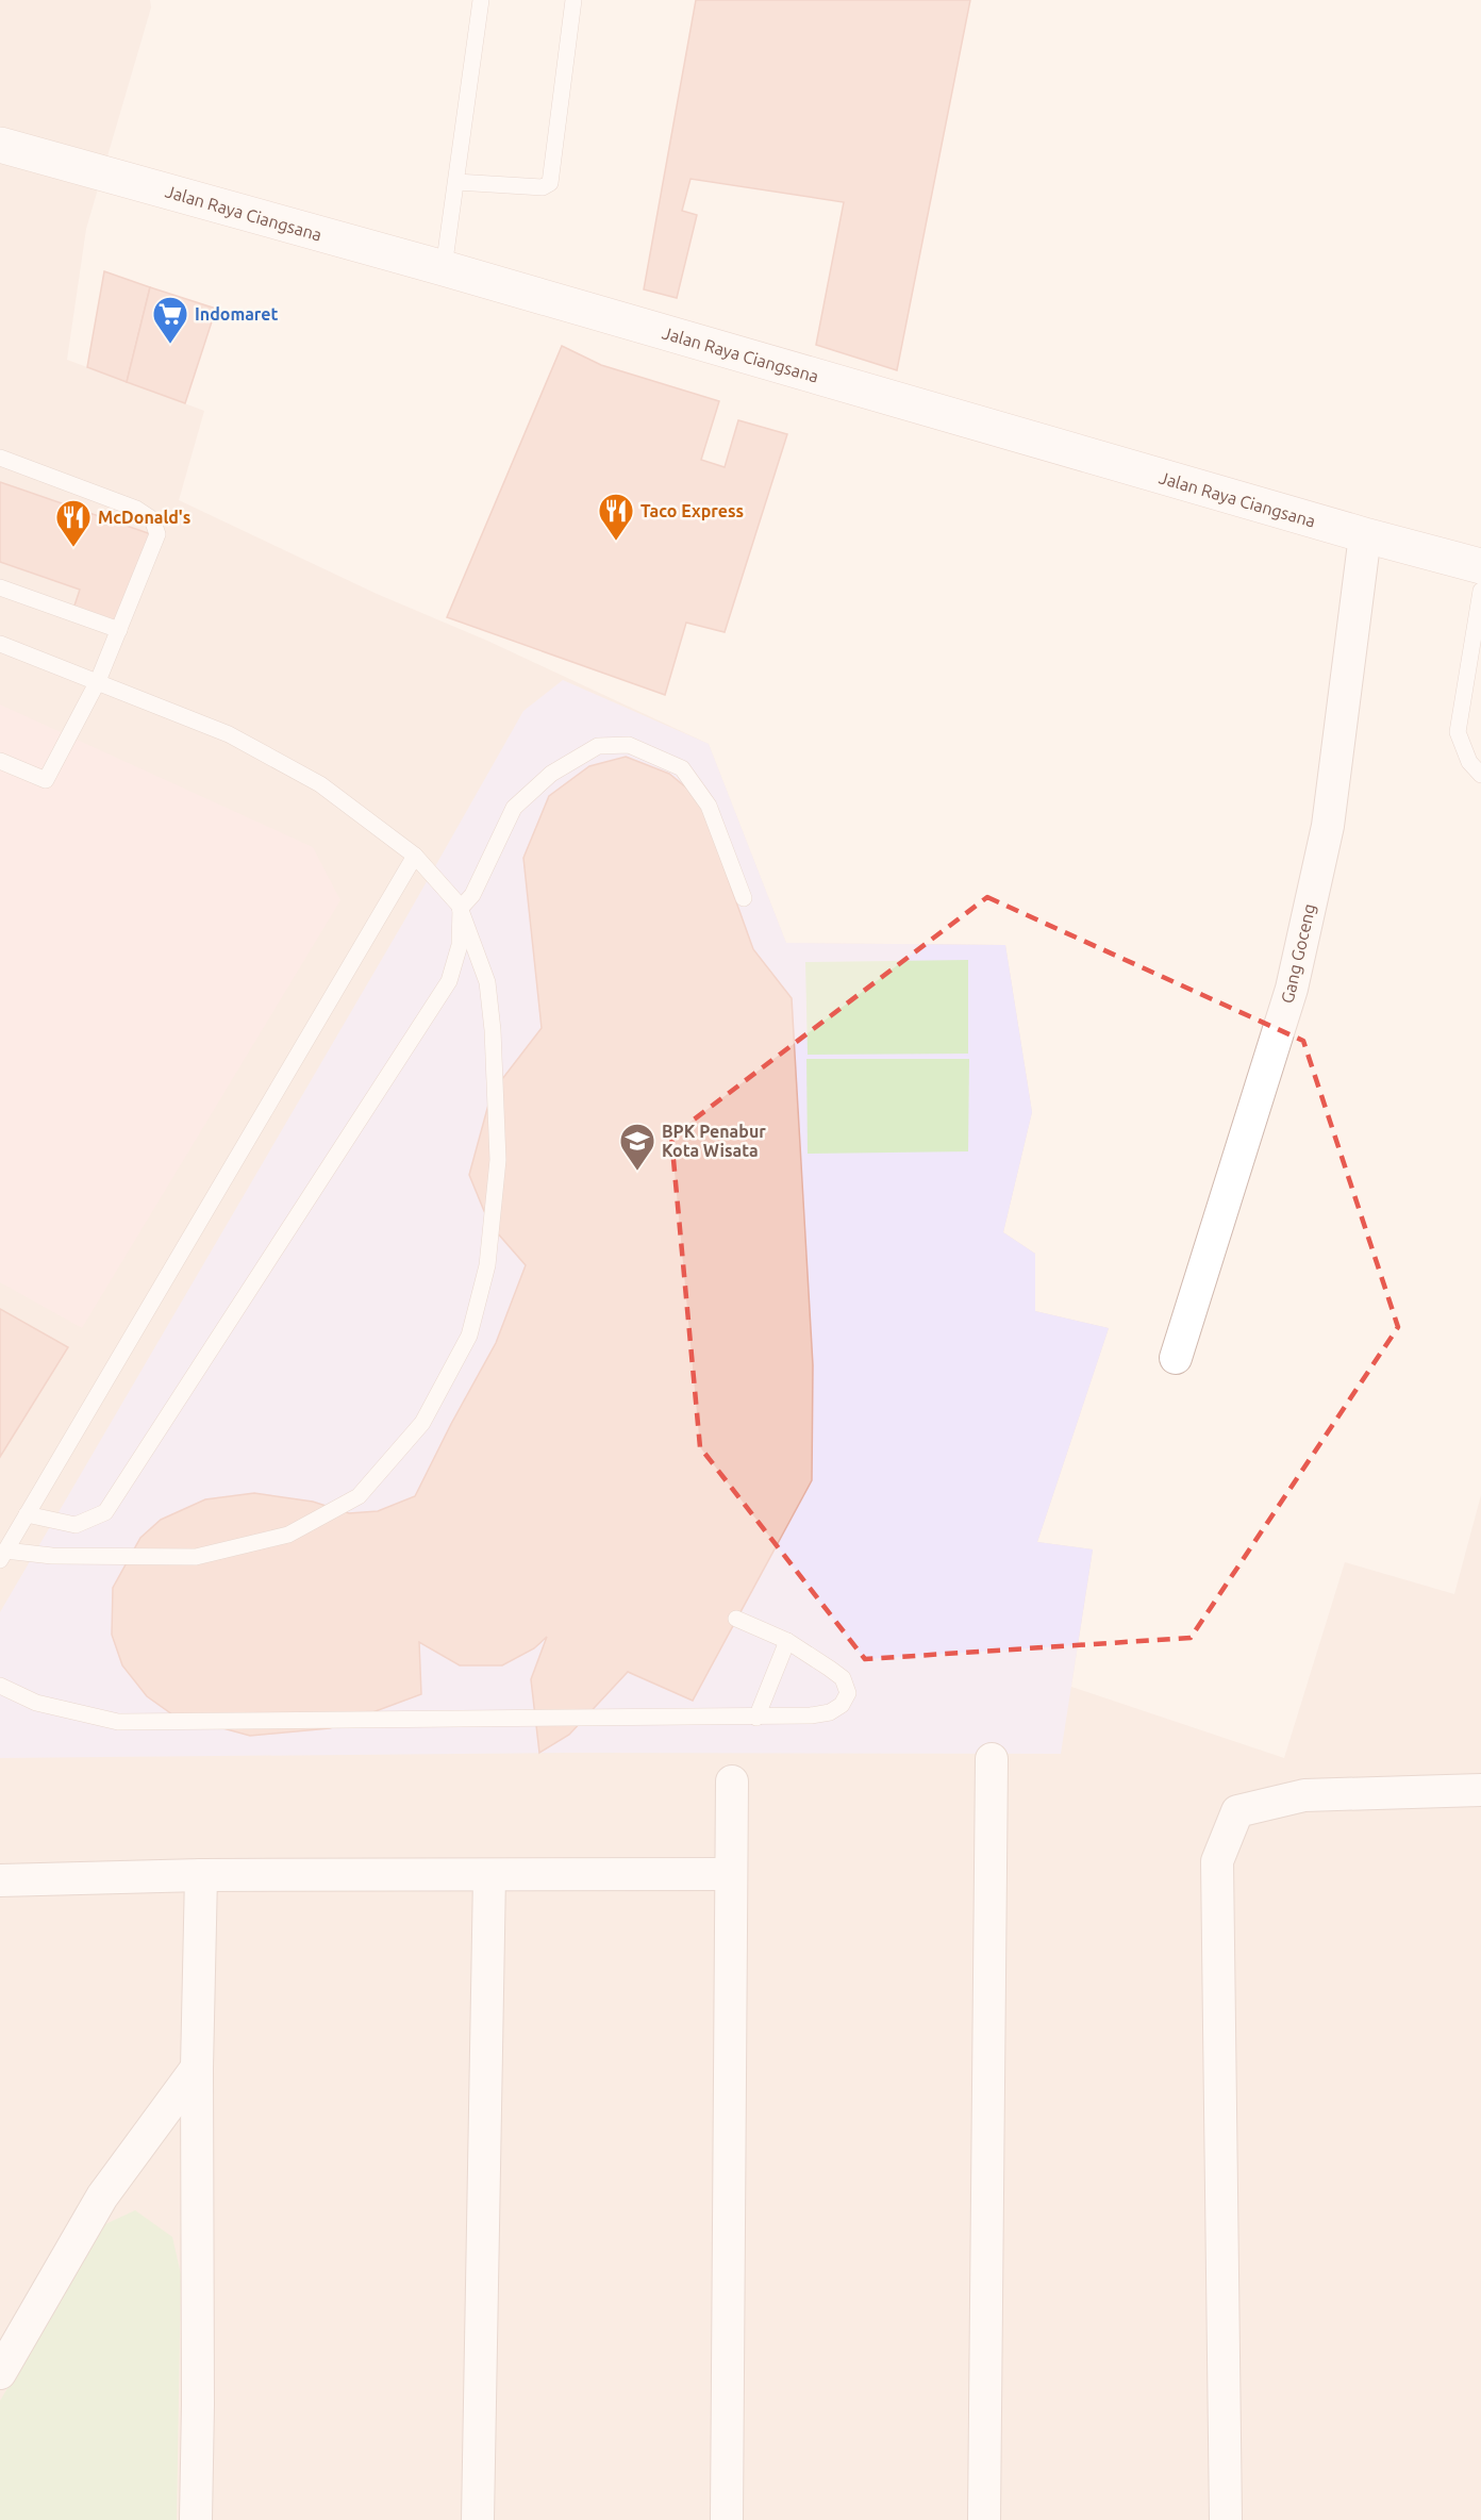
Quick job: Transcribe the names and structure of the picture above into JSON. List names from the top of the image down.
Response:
{
  "streets": {
    "main road": ["Jalan Raya Ciangsana"],
    "street": ["Gang Goceng"]
  },
  "crossings": [
    ["Jalan Raya Ciangsana", "Gang Goceng"]
  ],
  "places": {
    "supermarket": ["Indomaret"],
    "restaurant": ["Taco Express", "McDonald's"],
    "school or university": ["BPK Penabur Kota Wisata"]
  }
}
